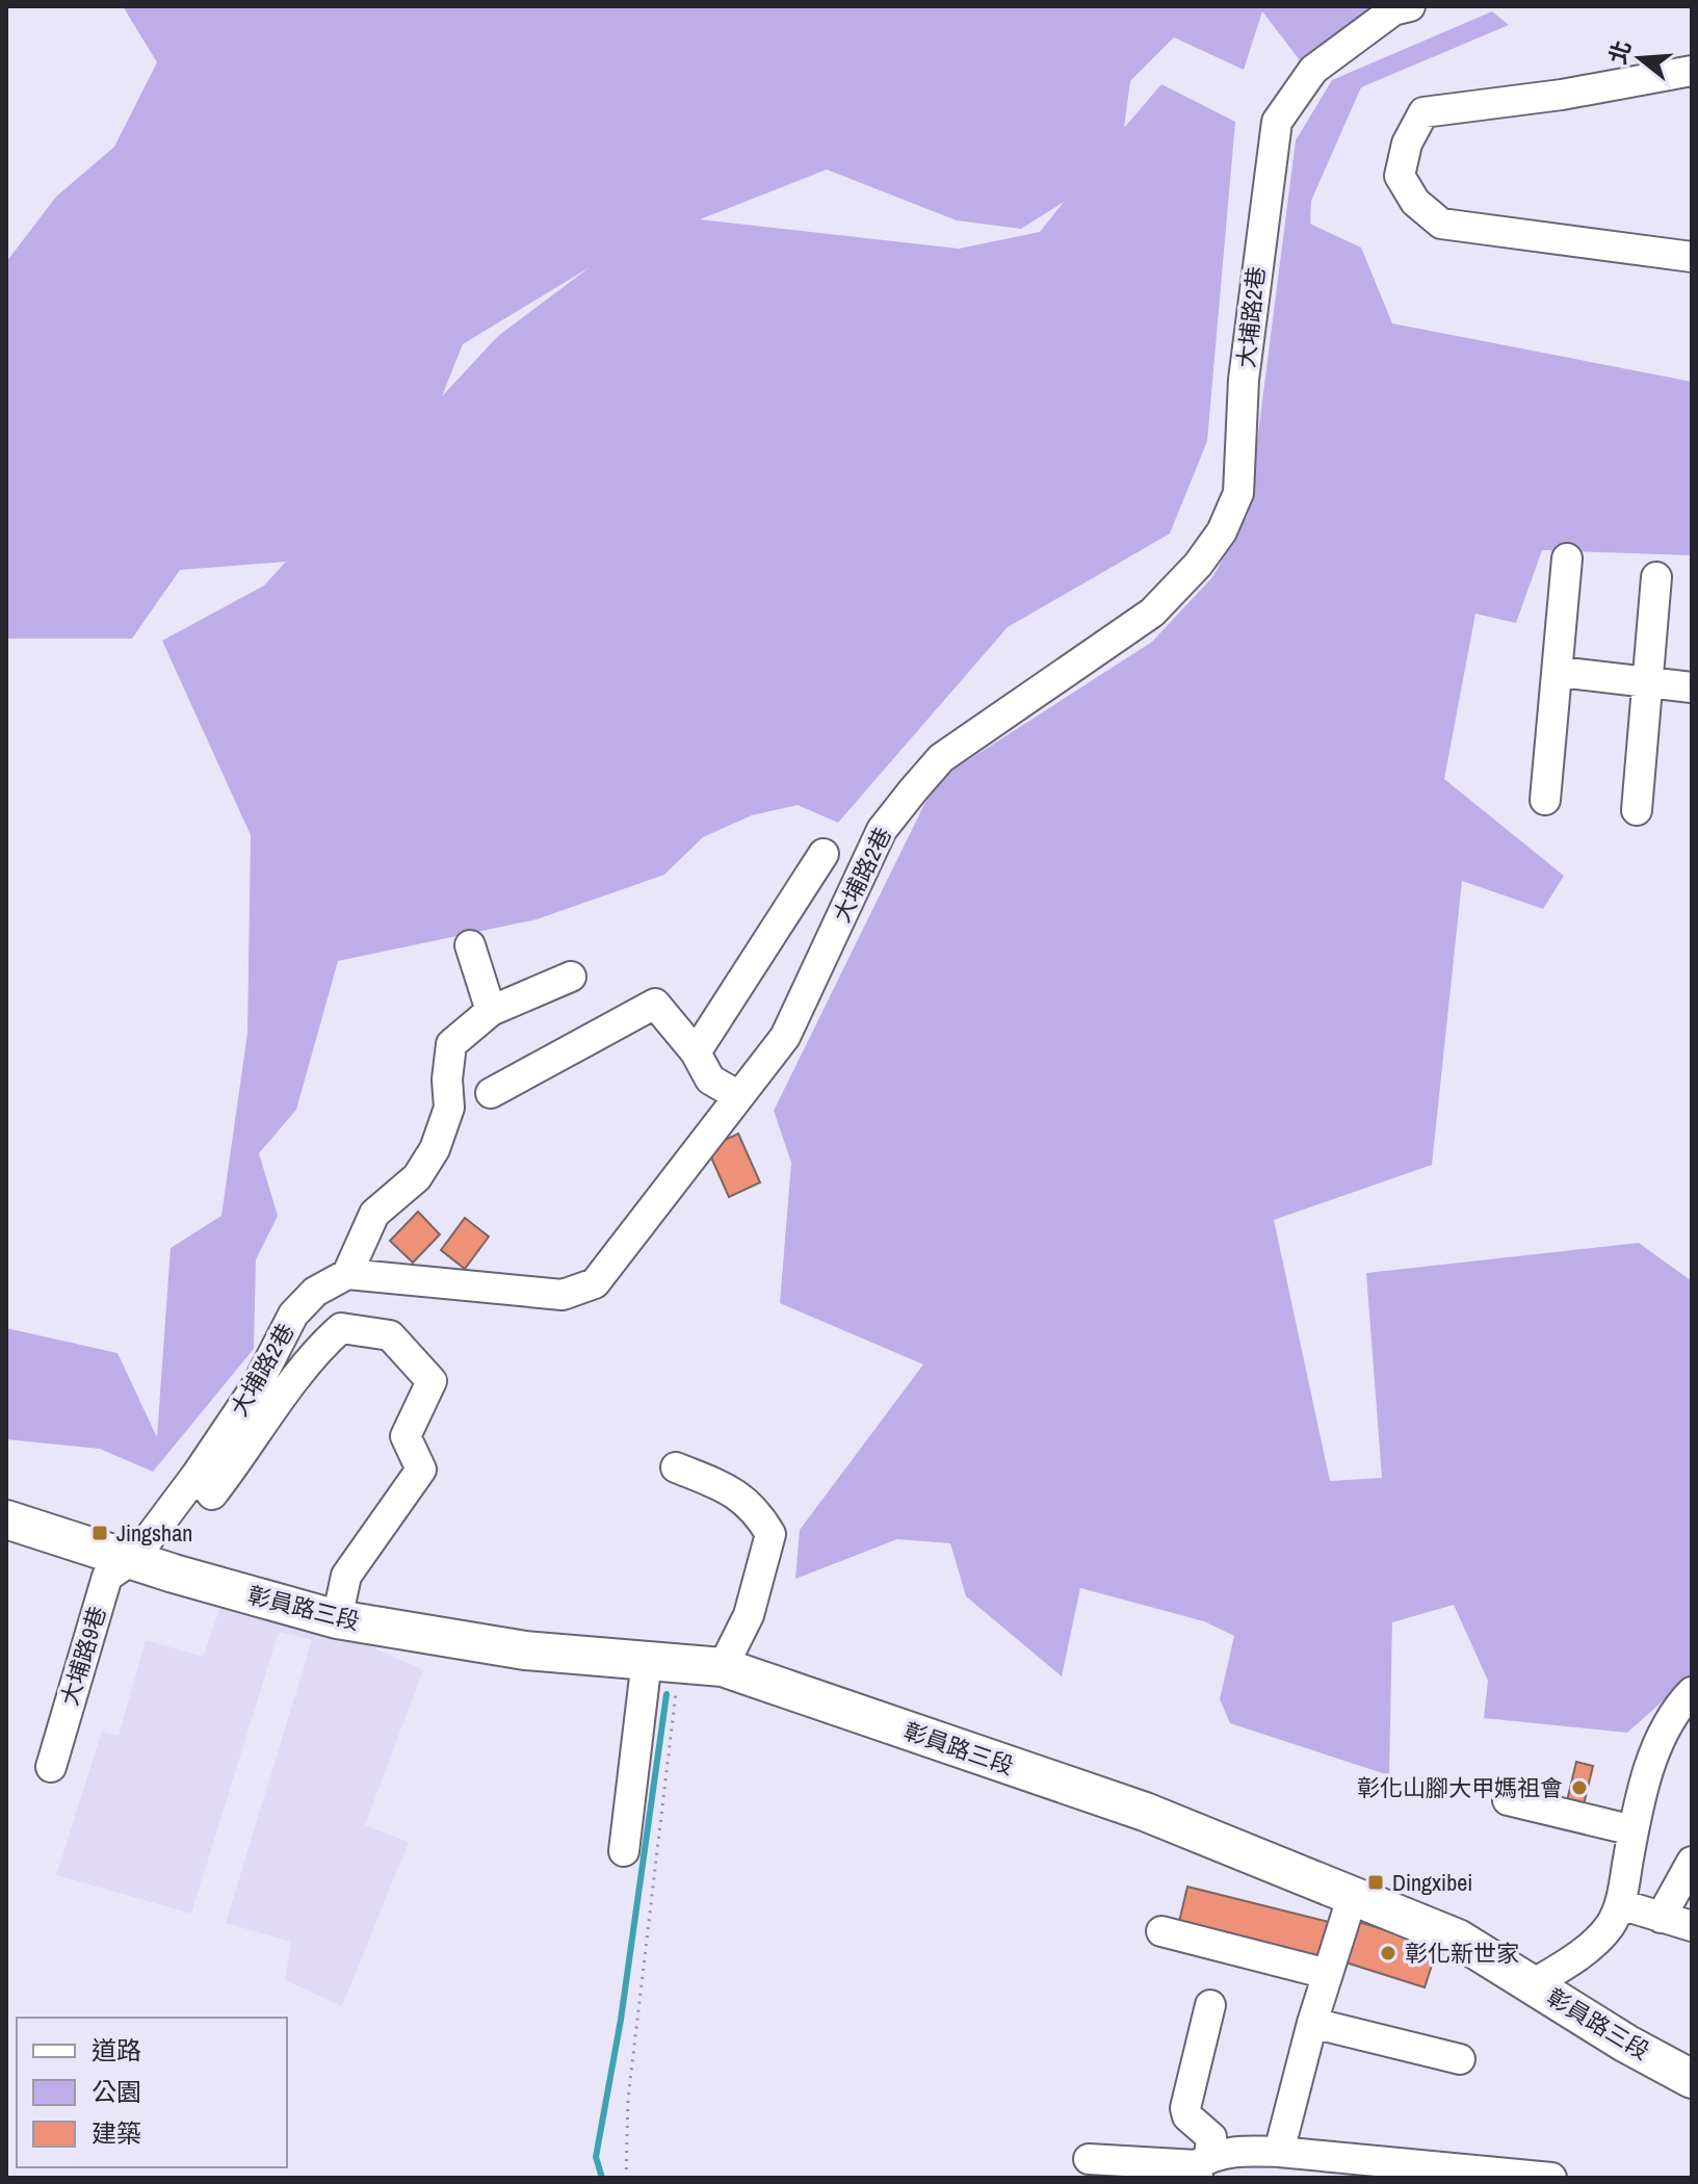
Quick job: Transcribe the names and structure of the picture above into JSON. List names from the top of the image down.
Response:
{
  "streets": {
    "main road": ["彰員路三段"],
    "street": ["大埔路2巷", "大埔路9巷"]
  },
  "crossings": [
    ["大埔路2巷", "彰員路三段"],
    ["大埔路2巷", "大埔路9巷"],
    ["彰員路三段", "大埔路9巷"]
  ],
  "places": {
    "transit": ["Jingshan", "Dingxibei"],
    "other": ["彰化山腳大甲媽祖會", "彰化新世家"]
  },
  "legend": ["道路", "公園", "建築"],
  "north": "left"
}
